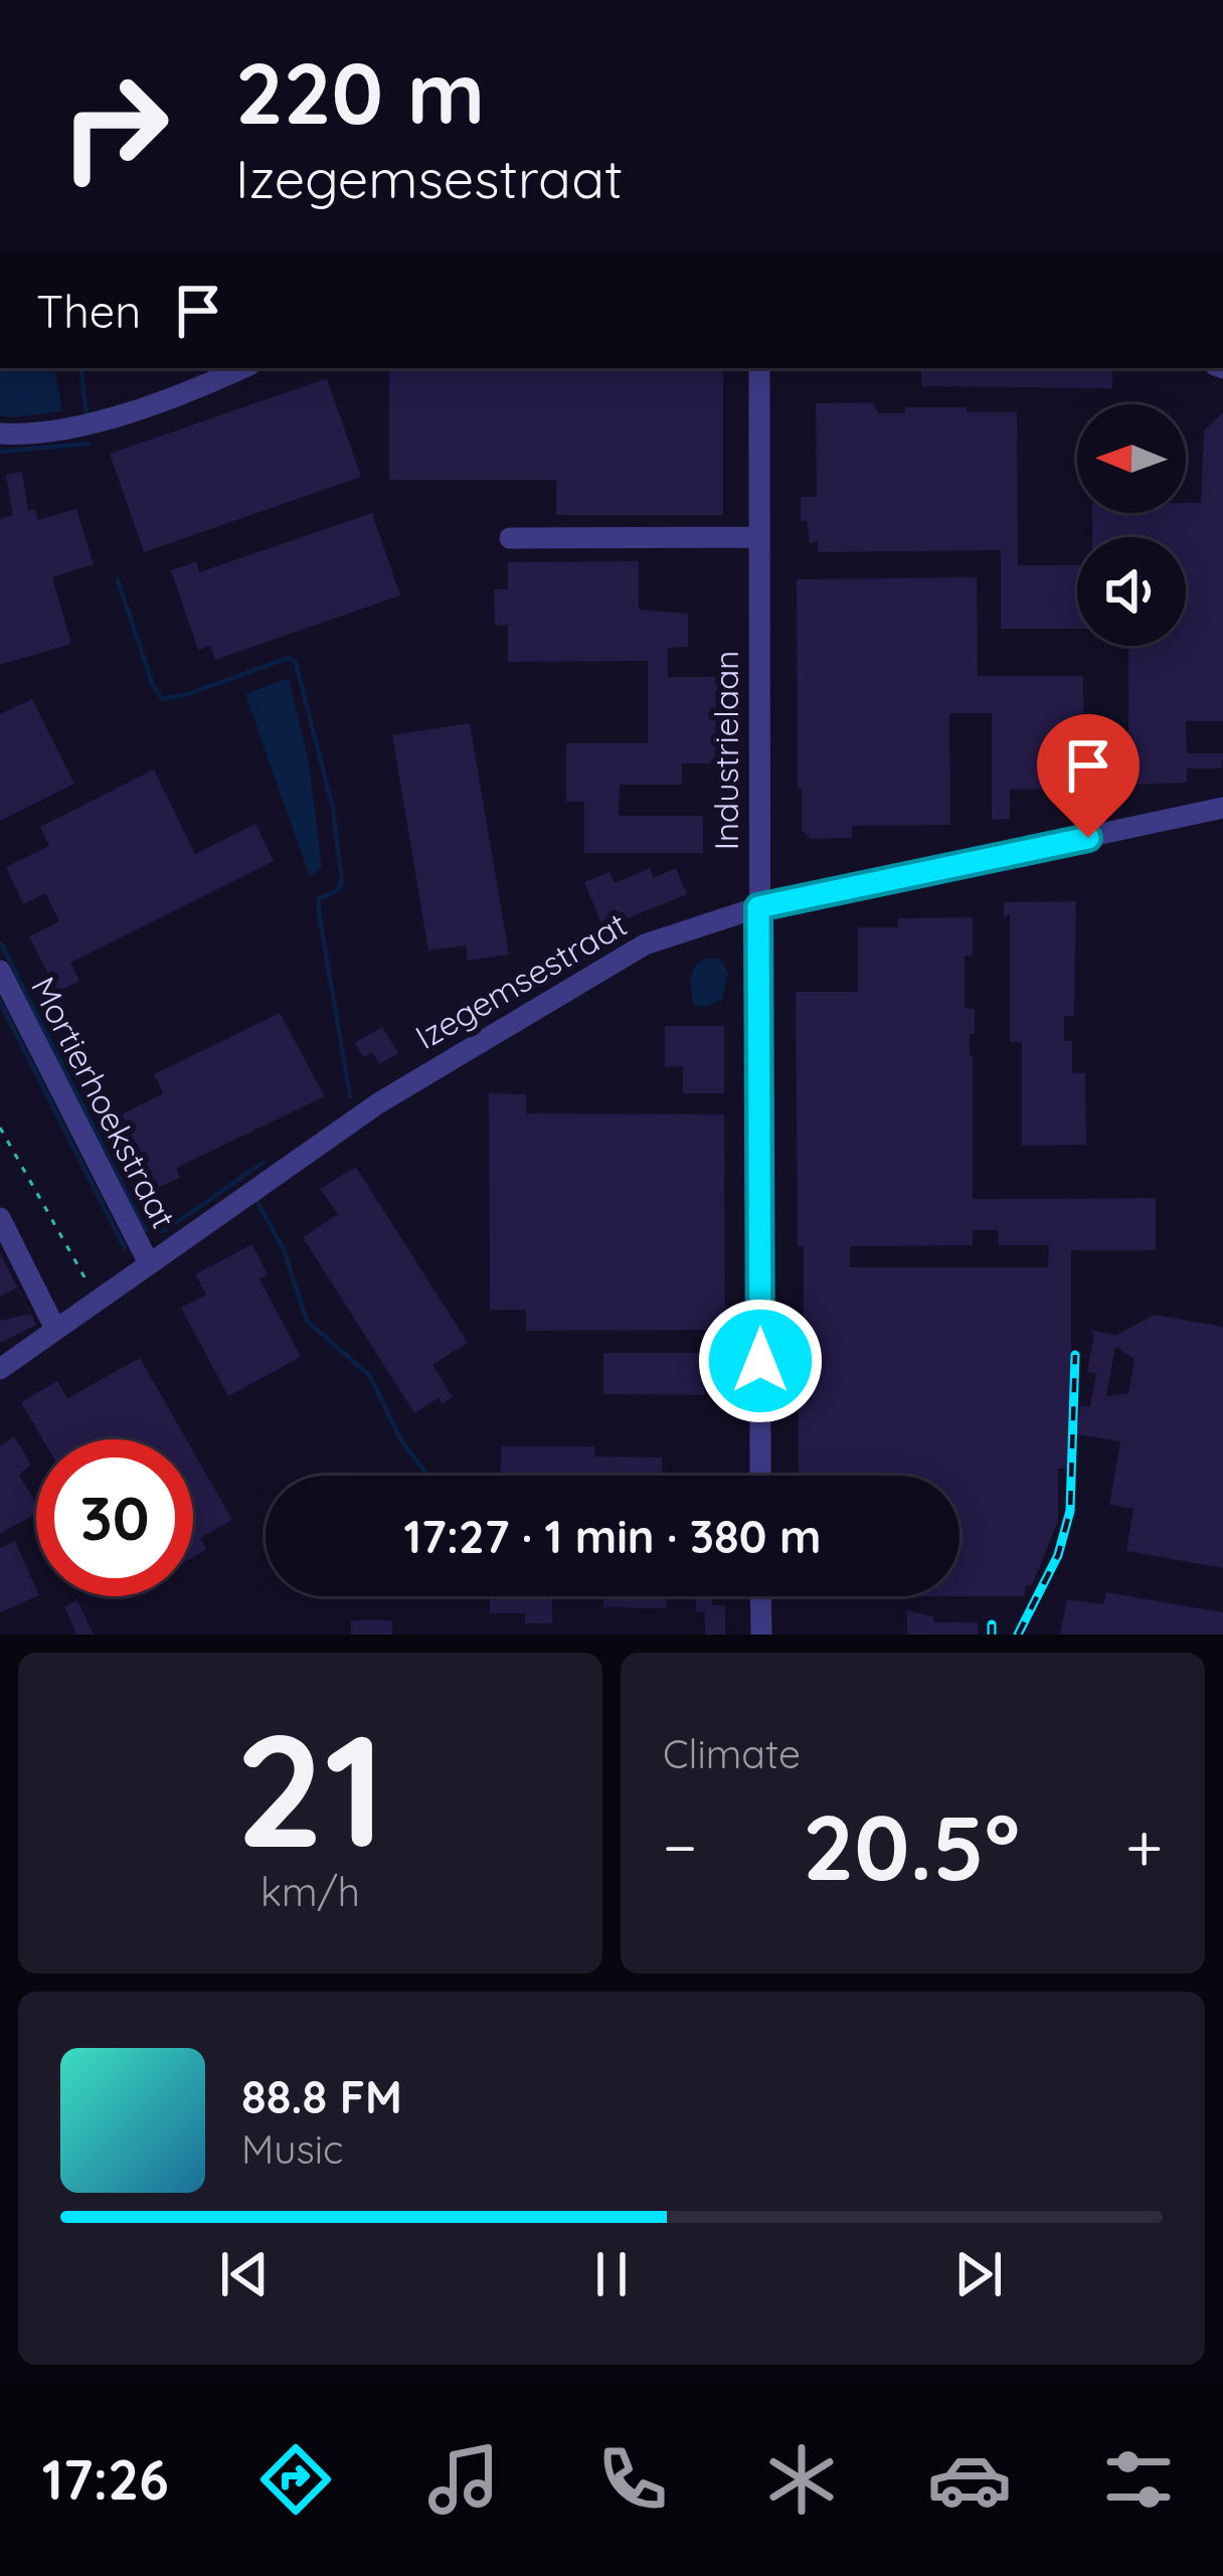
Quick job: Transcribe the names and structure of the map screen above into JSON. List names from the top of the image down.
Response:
{
  "streets": {
    "street": ["Industrielaan", "Izegemsestraat", "Mortierhoekstraat"]
  },
  "crossings": [
    ["Industrielaan", "Izegemsestraat"],
    ["Izegemsestraat", "Mortierhoekstraat"]
  ],
  "north": "left",
  "page": {
    "turn": ["220 m", "Izegemsestraat"],
    "then": "Then",
    "limit": "30",
    "trip": "17:27 · 1 min · 380 m",
    "tile": [
      ["21", "km/h"],
      "Climate"
    ],
    "heat": ["−", "20.5°", "+"],
    "song": ["88.8 FM", "Music"],
    "tabs": "17:26"
  }
}
